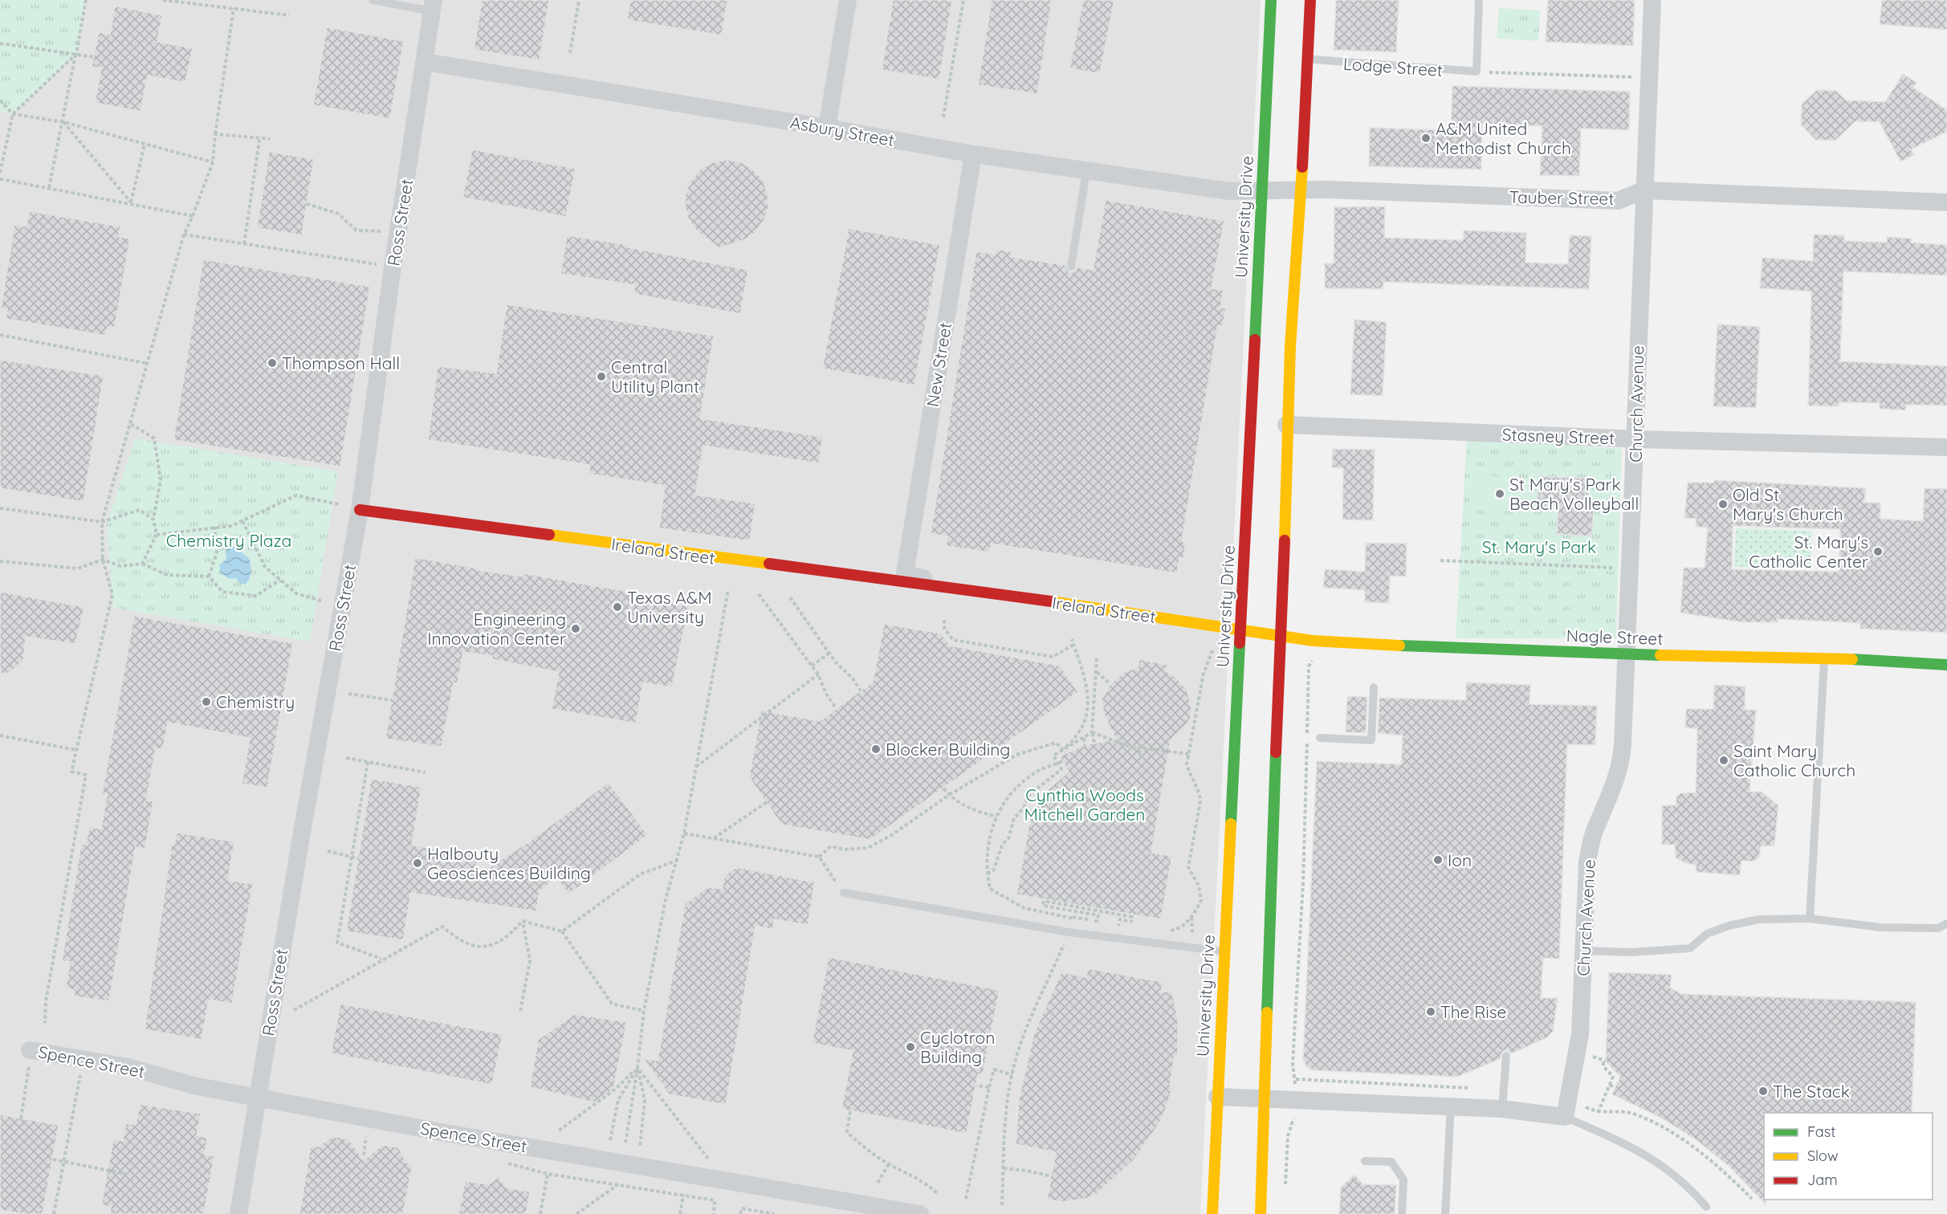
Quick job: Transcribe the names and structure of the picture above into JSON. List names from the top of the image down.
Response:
{
  "streets": {
    "main road": ["University Drive", "Ireland Street", "Nagle Street"],
    "street": [
      "Asbury Street",
      "Tauber Street",
      "Ross Street",
      "New Street",
      "Church Avenue",
      "Stasney Street",
      "Spence Street"
    ],
    "lane": ["Lodge Street"]
  },
  "crossings": [
    ["Asbury Street", "Tauber Street"],
    ["Asbury Street", "University Drive"],
    ["Asbury Street", "Ross Street"],
    ["Asbury Street", "New Street"],
    ["Tauber Street", "University Drive"],
    ["Tauber Street", "Church Avenue"],
    ["University Drive", "Ireland Street"],
    ["Ross Street", "Ireland Street"],
    ["Ross Street", "Spence Street"],
    ["New Street", "Ireland Street"],
    ["Church Avenue", "Stasney Street"],
    ["Church Avenue", "Nagle Street"],
    ["Ireland Street", "Nagle Street"]
  ],
  "parks": ["Chemistry Plaza", "St. Mary's Park", "Cynthia Woods Mitchell Garden"],
  "places": [
    "A&M United Methodist Church",
    "Thompson Hall",
    "Central Utility Plant",
    "St Mary's Park Beach Volleyball",
    "Old St Mary's Church",
    "St. Mary's Catholic Center",
    "Texas A&M University",
    "Engineering Innovation Center",
    "Chemistry",
    "Blocker Building",
    "Saint Mary Catholic Church",
    "Ion",
    "Halbouty Geosciences Building",
    "The Rise",
    "Cyclotron Building",
    "The Stack"
  ],
  "legend": ["Fast", "Slow", "Jam"]
}
